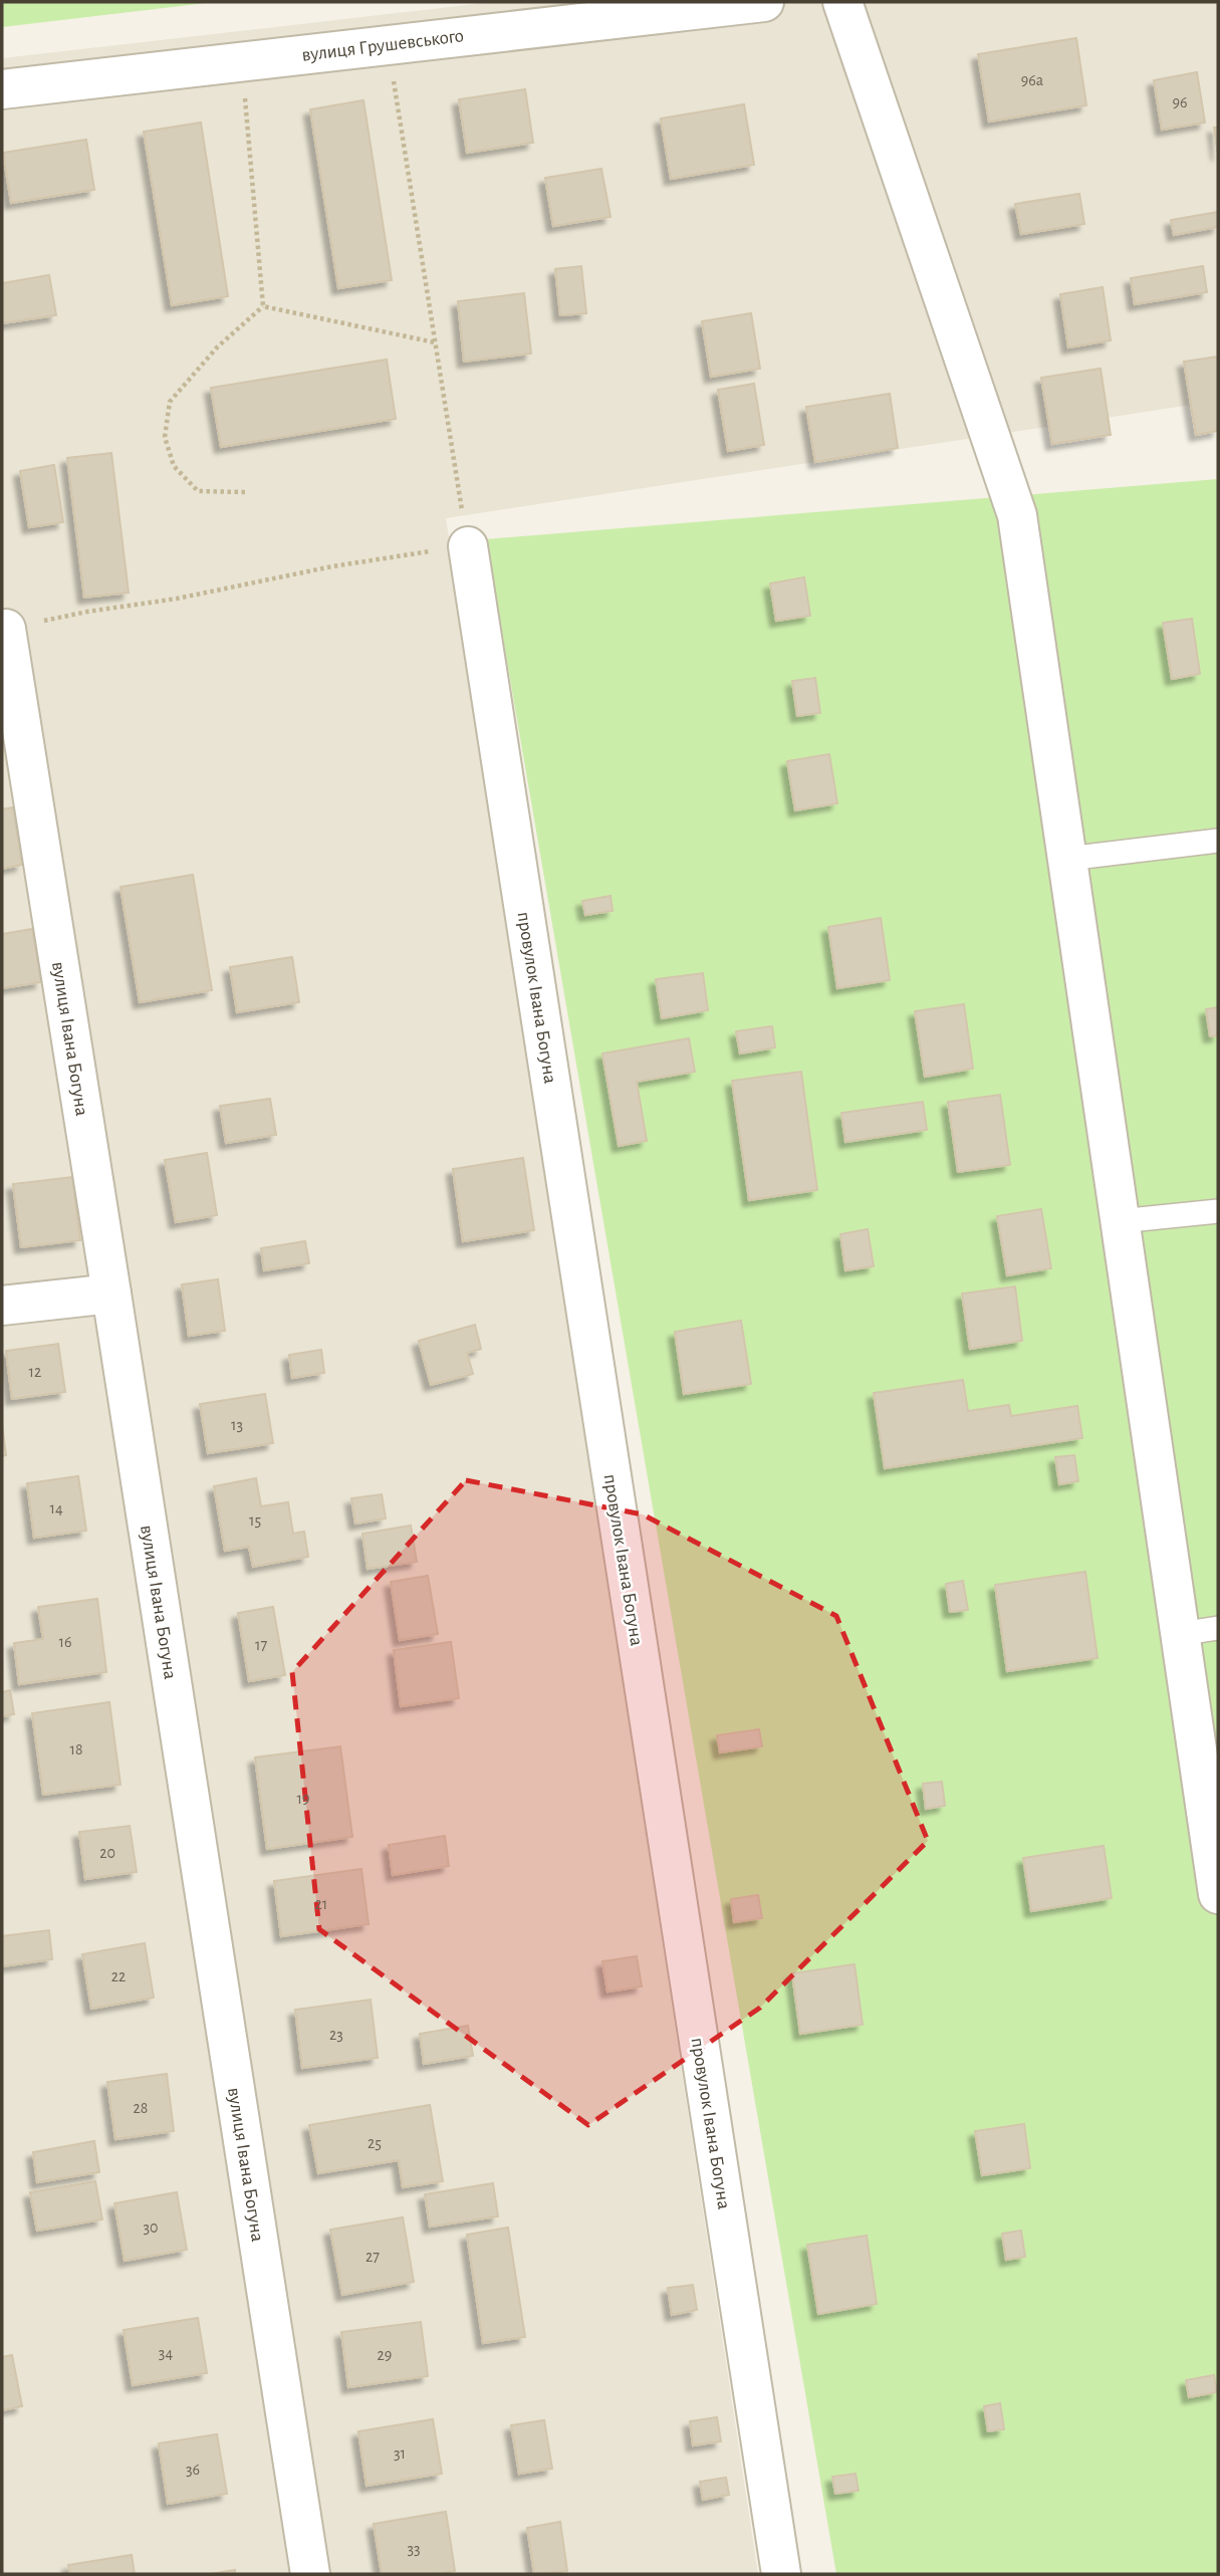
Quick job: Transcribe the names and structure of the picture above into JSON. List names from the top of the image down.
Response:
{
  "streets": {
    "street": ["вулиця Грушевського", "провулок Івана Богуна", "вулиця Івана Богуна"]
  },
  "house_numbers": [
    "96а",
    "96",
    "12",
    "13",
    "14",
    "15",
    "16",
    "17",
    "18",
    "19",
    "20",
    "21",
    "22",
    "23",
    "28",
    "25",
    "30",
    "27",
    "34",
    "29",
    "31",
    "36",
    "33"
  ]
}
